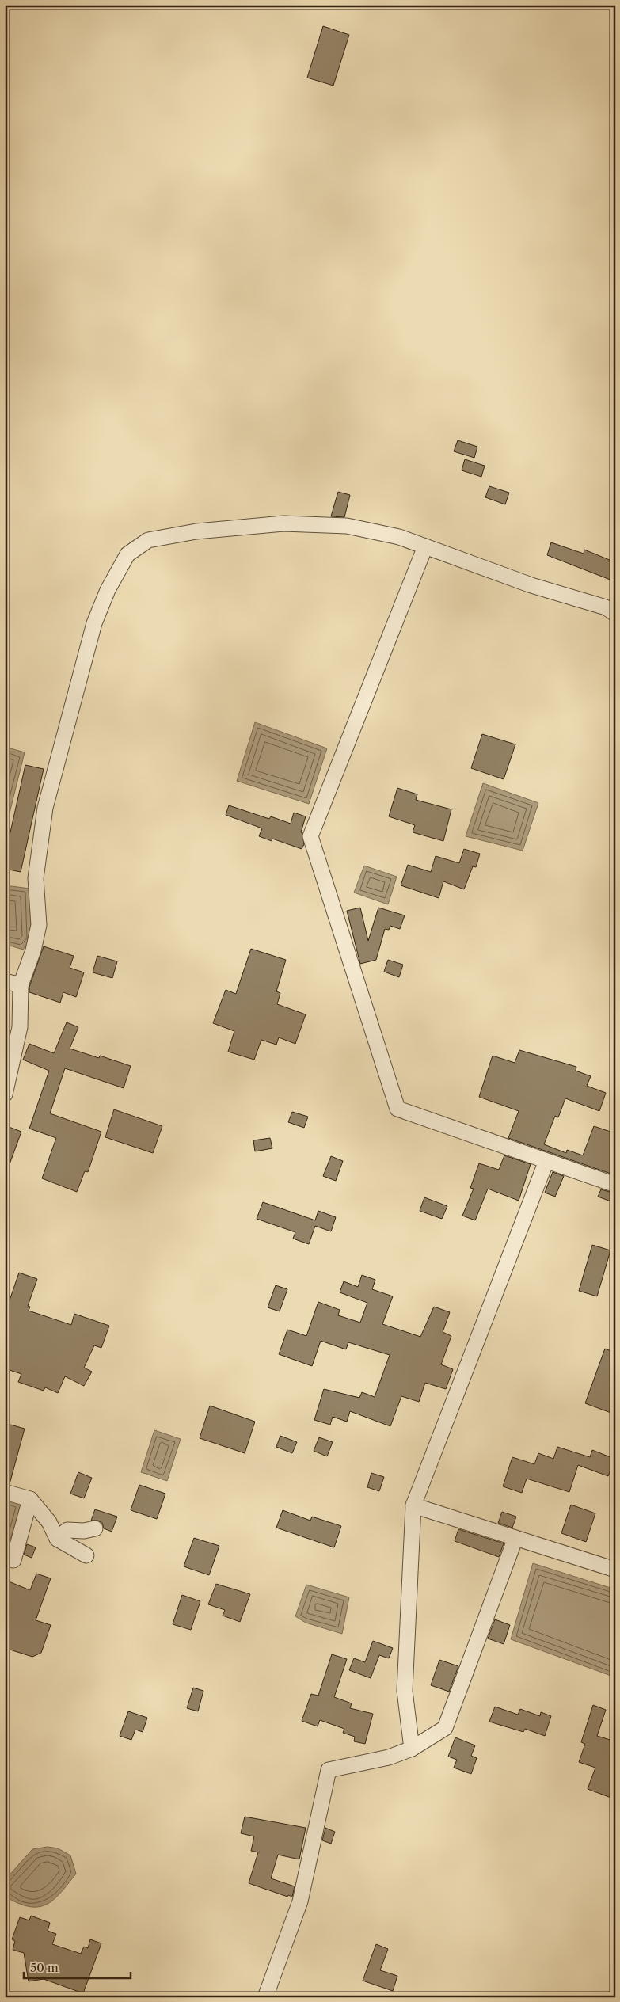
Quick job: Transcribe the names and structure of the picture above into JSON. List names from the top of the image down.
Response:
{
  "scale_bar": "50 m"
}
